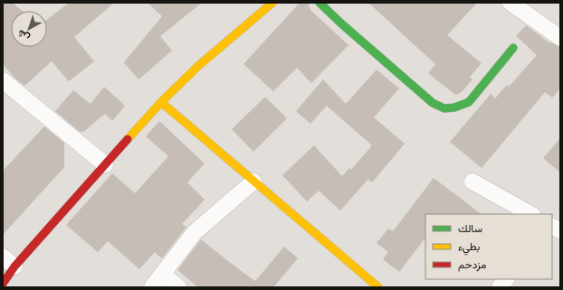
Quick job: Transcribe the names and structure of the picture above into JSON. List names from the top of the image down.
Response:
{
  "legend": ["سالك", "بطيء", "مزدحم"],
  "north": "bottom left"
}
